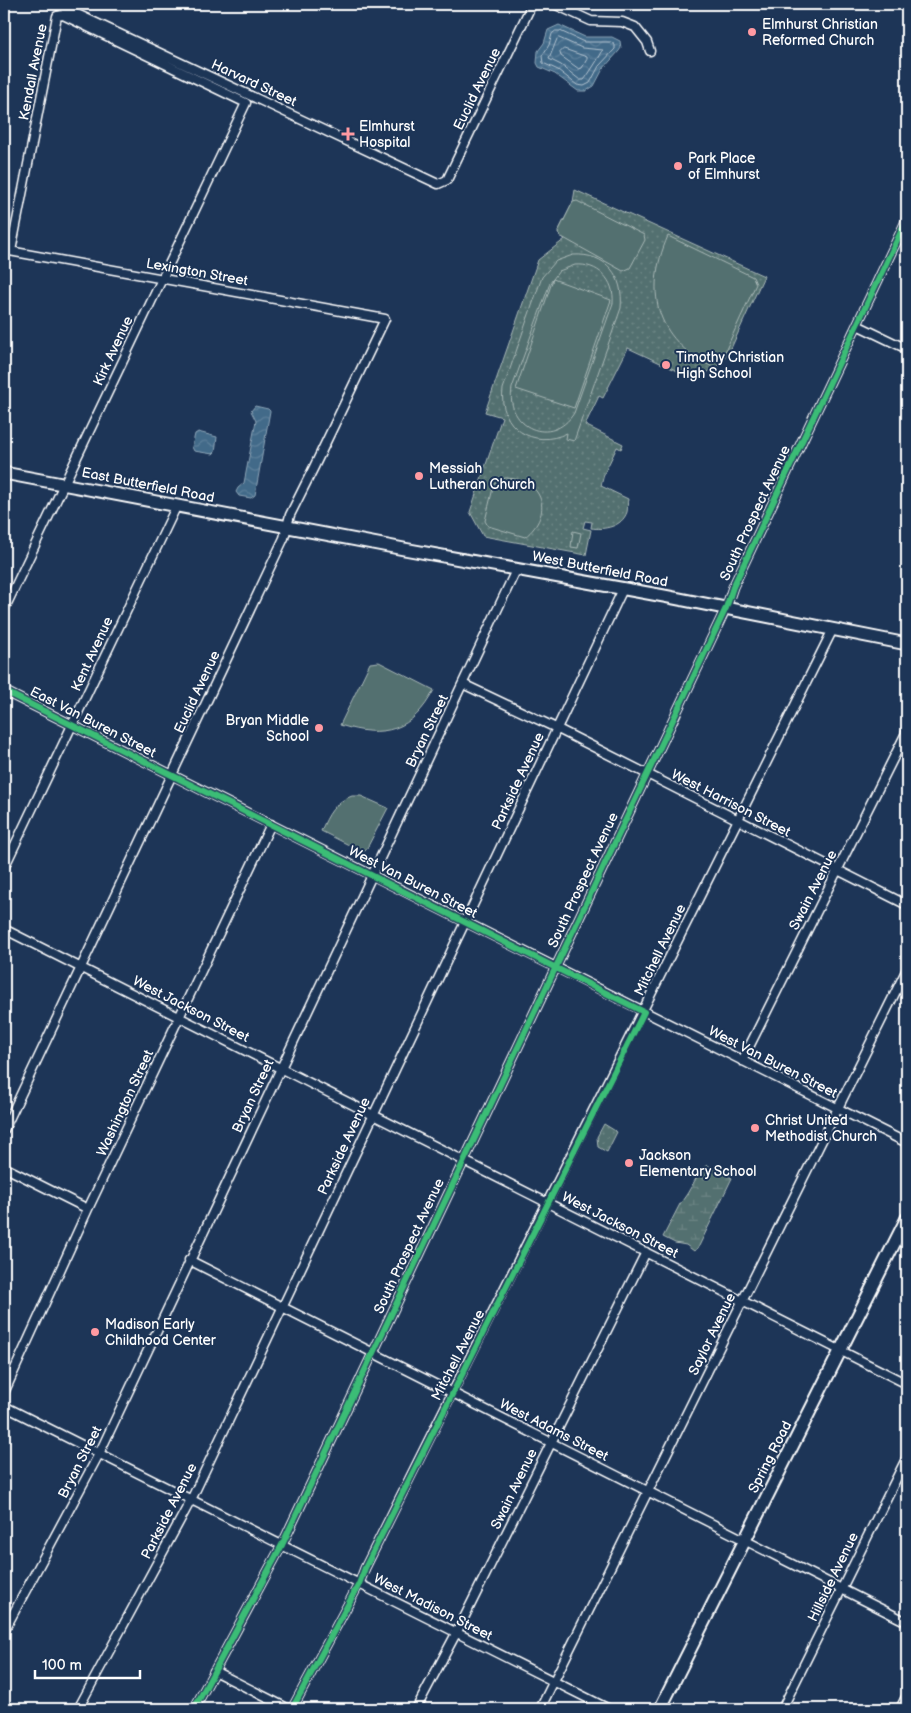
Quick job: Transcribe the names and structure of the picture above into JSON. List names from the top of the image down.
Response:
{
  "streets": {
    "main road": ["East Butterfield Road", "West Butterfield Road", "Spring Road"],
    "street": [
      "Kendall Avenue",
      "Harvard Street",
      "Euclid Avenue",
      "Lexington Street",
      "Kirk Avenue",
      "South Prospect Avenue",
      "Kent Avenue",
      "East Van Buren Street",
      "Bryan Street",
      "Parkside Avenue",
      "West Harrison Street",
      "West Van Buren Street",
      "Swain Avenue",
      "Mitchell Avenue",
      "West Jackson Street",
      "Washington Street",
      "Saylor Avenue",
      "West Adams Street",
      "Hillside Avenue",
      "West Madison Street"
    ]
  },
  "crossings": [
    ["Kendall Avenue", "Harvard Street"],
    ["Kendall Avenue", "Lexington Street"],
    ["Harvard Street", "Euclid Avenue"],
    ["Harvard Street", "Kirk Avenue"],
    ["Euclid Avenue", "Lexington Street"],
    ["Euclid Avenue", "East Butterfield Road"],
    ["Euclid Avenue", "West Butterfield Road"],
    ["Euclid Avenue", "East Van Buren Street"],
    ["Euclid Avenue", "West Van Buren Street"],
    ["Euclid Avenue", "West Jackson Street"],
    ["Lexington Street", "Kirk Avenue"],
    ["Kirk Avenue", "East Butterfield Road"],
    ["East Butterfield Road", "West Butterfield Road"],
    ["East Butterfield Road", "Kent Avenue"],
    ["South Prospect Avenue", "West Butterfield Road"],
    ["South Prospect Avenue", "West Harrison Street"],
    ["South Prospect Avenue", "West Van Buren Street"],
    ["South Prospect Avenue", "West Jackson Street"],
    ["South Prospect Avenue", "West Adams Street"],
    ["South Prospect Avenue", "West Madison Street"],
    ["West Butterfield Road", "Bryan Street"],
    ["West Butterfield Road", "Parkside Avenue"],
    ["West Butterfield Road", "Mitchell Avenue"],
    ["Kent Avenue", "East Van Buren Street"],
    ["East Van Buren Street", "West Van Buren Street"],
    ["Bryan Street", "West Harrison Street"],
    ["Bryan Street", "West Van Buren Street"],
    ["Bryan Street", "West Jackson Street"],
    ["Bryan Street", "West Adams Street"],
    ["Bryan Street", "West Madison Street"],
    ["Parkside Avenue", "West Harrison Street"],
    ["Parkside Avenue", "West Van Buren Street"],
    ["Parkside Avenue", "West Jackson Street"],
    ["Parkside Avenue", "West Adams Street"],
    ["Parkside Avenue", "West Madison Street"],
    ["West Harrison Street", "Swain Avenue"],
    ["West Harrison Street", "Mitchell Avenue"],
    ["West Van Buren Street", "Swain Avenue"],
    ["West Van Buren Street", "Mitchell Avenue"],
    ["West Van Buren Street", "Washington Street"],
    ["West Van Buren Street", "Saylor Avenue"],
    ["Swain Avenue", "West Jackson Street"],
    ["Swain Avenue", "West Adams Street"],
    ["Swain Avenue", "West Madison Street"],
    ["Mitchell Avenue", "West Jackson Street"],
    ["Mitchell Avenue", "West Adams Street"],
    ["Mitchell Avenue", "West Madison Street"],
    ["West Jackson Street", "Washington Street"],
    ["West Jackson Street", "Saylor Avenue"],
    ["West Jackson Street", "Spring Road"],
    ["Saylor Avenue", "West Adams Street"],
    ["Saylor Avenue", "West Madison Street"],
    ["West Adams Street", "Spring Road"],
    ["West Adams Street", "Hillside Avenue"]
  ],
  "places": {
    "other": [
      "Elmhurst Christian Reformed Church",
      "Park Place of Elmhurst",
      "Timothy Christian High School",
      "Messiah Lutheran Church",
      "Bryan Middle School",
      "Christ United Methodist Church",
      "Jackson Elementary School",
      "Madison Early Childhood Center"
    ],
    "health": ["Elmhurst Hospital"]
  },
  "scale_bar": "100 m"
}
